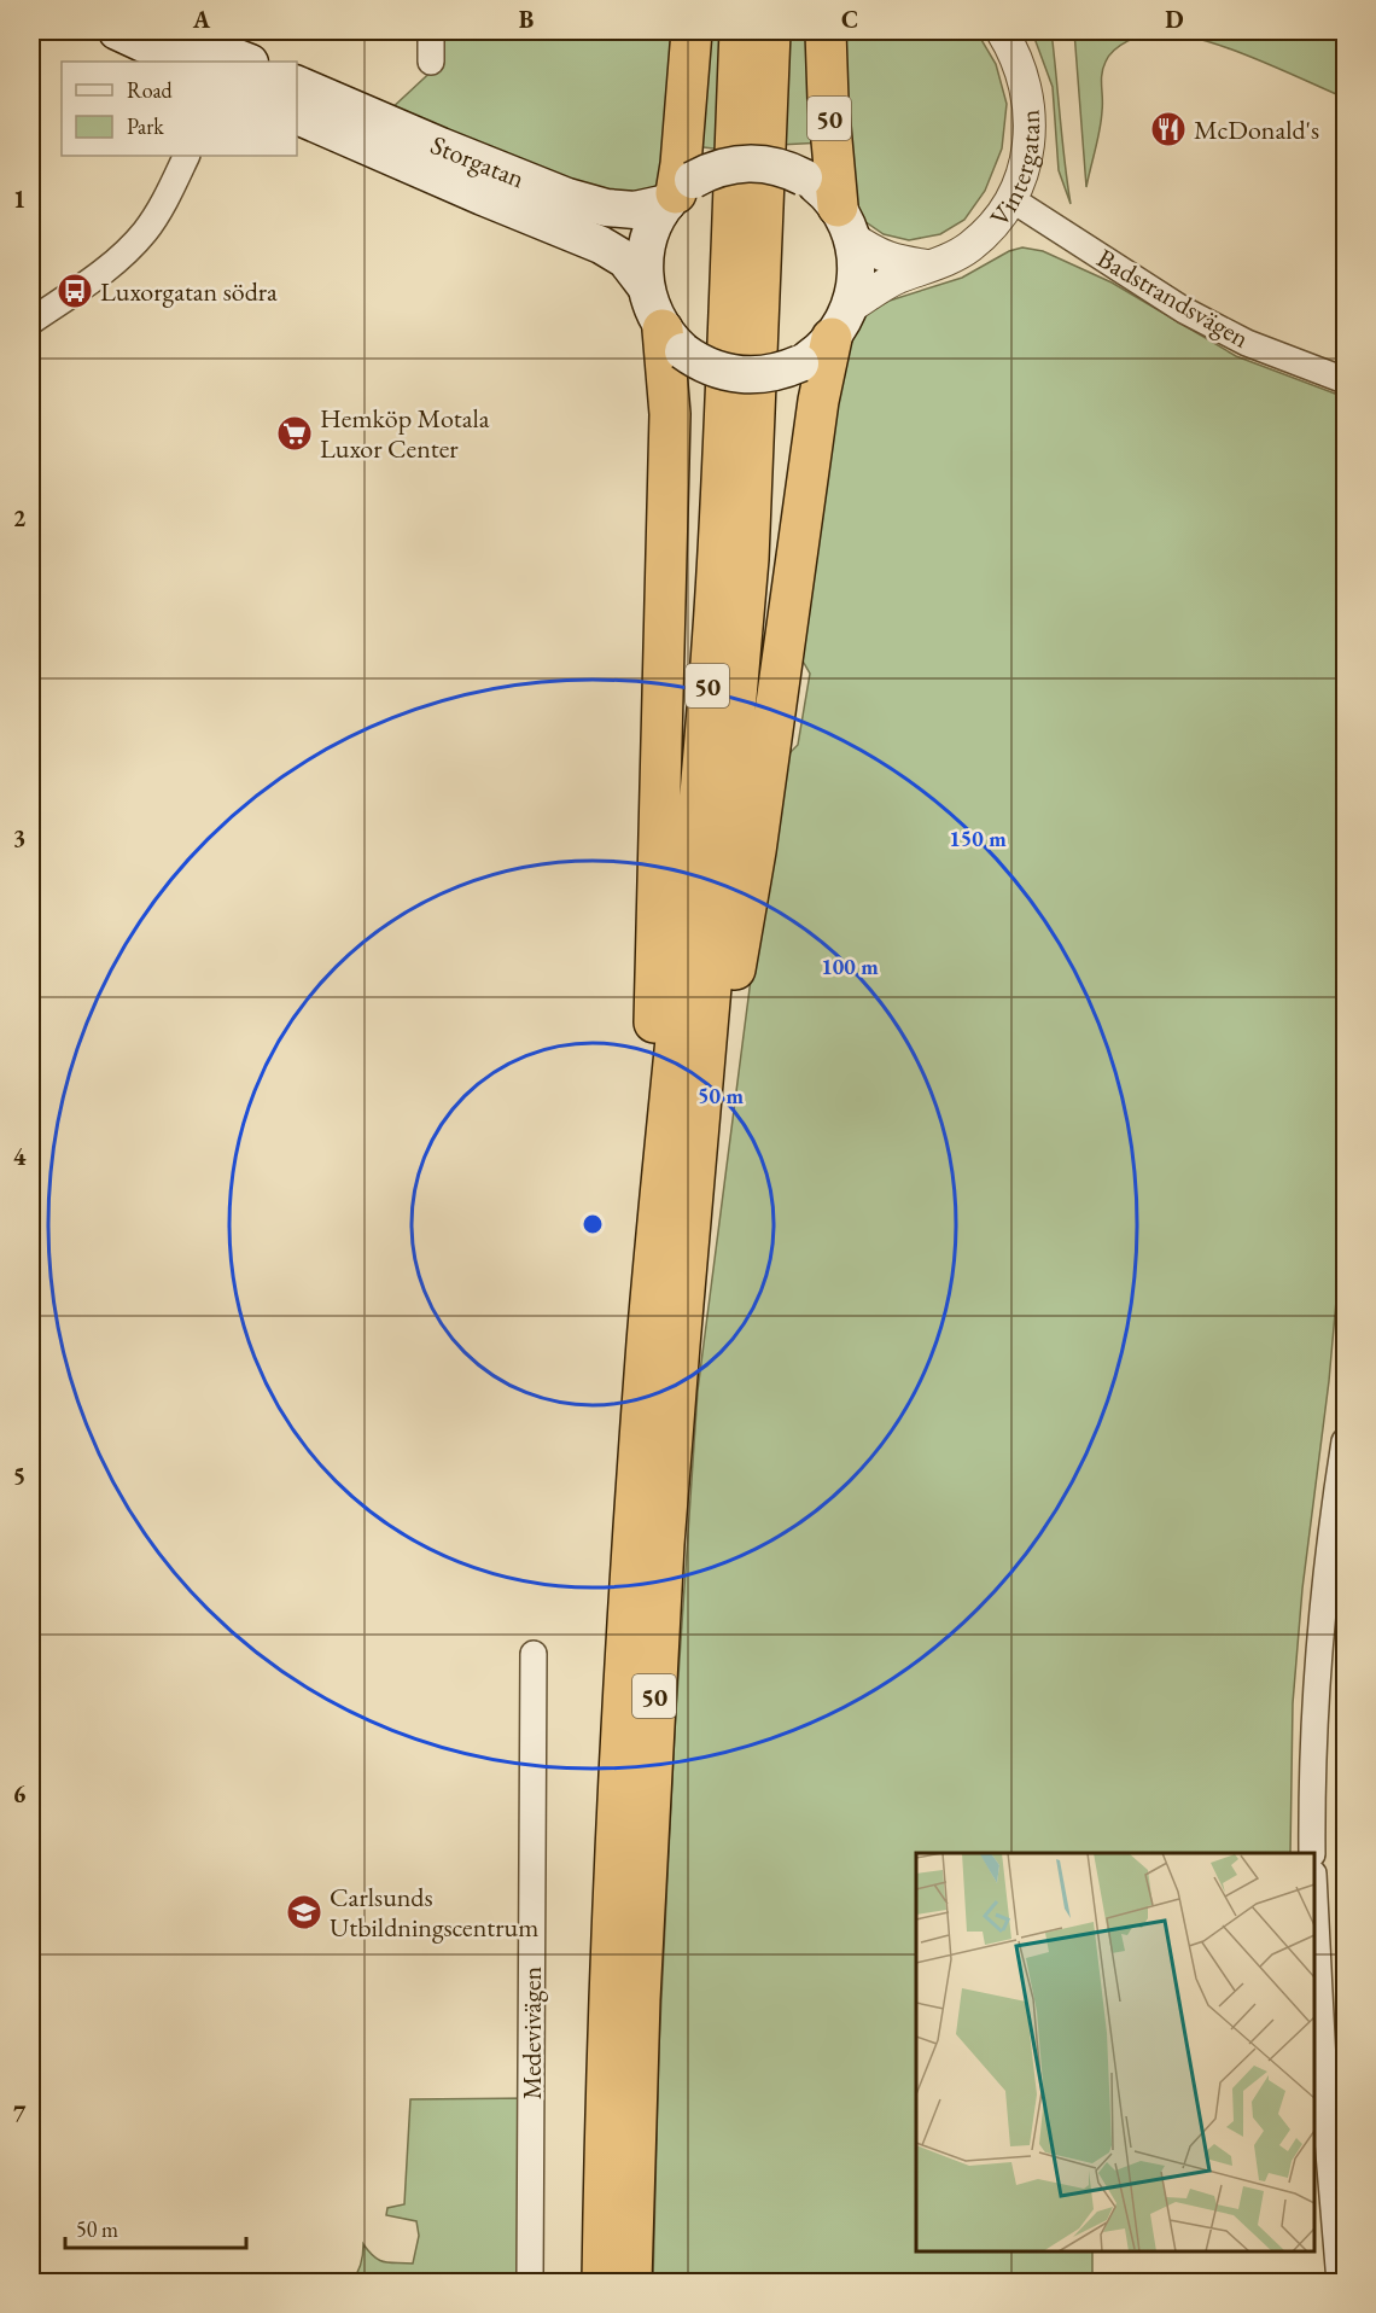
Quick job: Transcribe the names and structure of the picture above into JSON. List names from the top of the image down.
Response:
{
  "streets": {
    "highway": ["50"],
    "main road": ["Storgatan"],
    "street": ["Vintergatan", "Badstrandsvägen", "Medevivägen"]
  },
  "crossings": [
    ["50", "Storgatan"],
    ["50", "Vintergatan"],
    ["Storgatan", "Vintergatan"],
    ["Vintergatan", "Badstrandsvägen"]
  ],
  "places": {
    "restaurant": ["McDonald's"],
    "bus stop": ["Luxorgatan södra"],
    "supermarket": ["Hemköp Motala Luxor Center"],
    "school or university": ["Carlsunds Utbildningscentrum"]
  },
  "legend": ["Road", "Park"],
  "scale_bar": "50 m",
  "grid": {
    "columns": [
      "A",
      "B",
      "C",
      "D"
    ],
    "rows": [
      "1",
      "2",
      "3",
      "4",
      "5",
      "6",
      "7"
    ]
  },
  "rings": ["150 m", "100 m", "50 m"]
}
